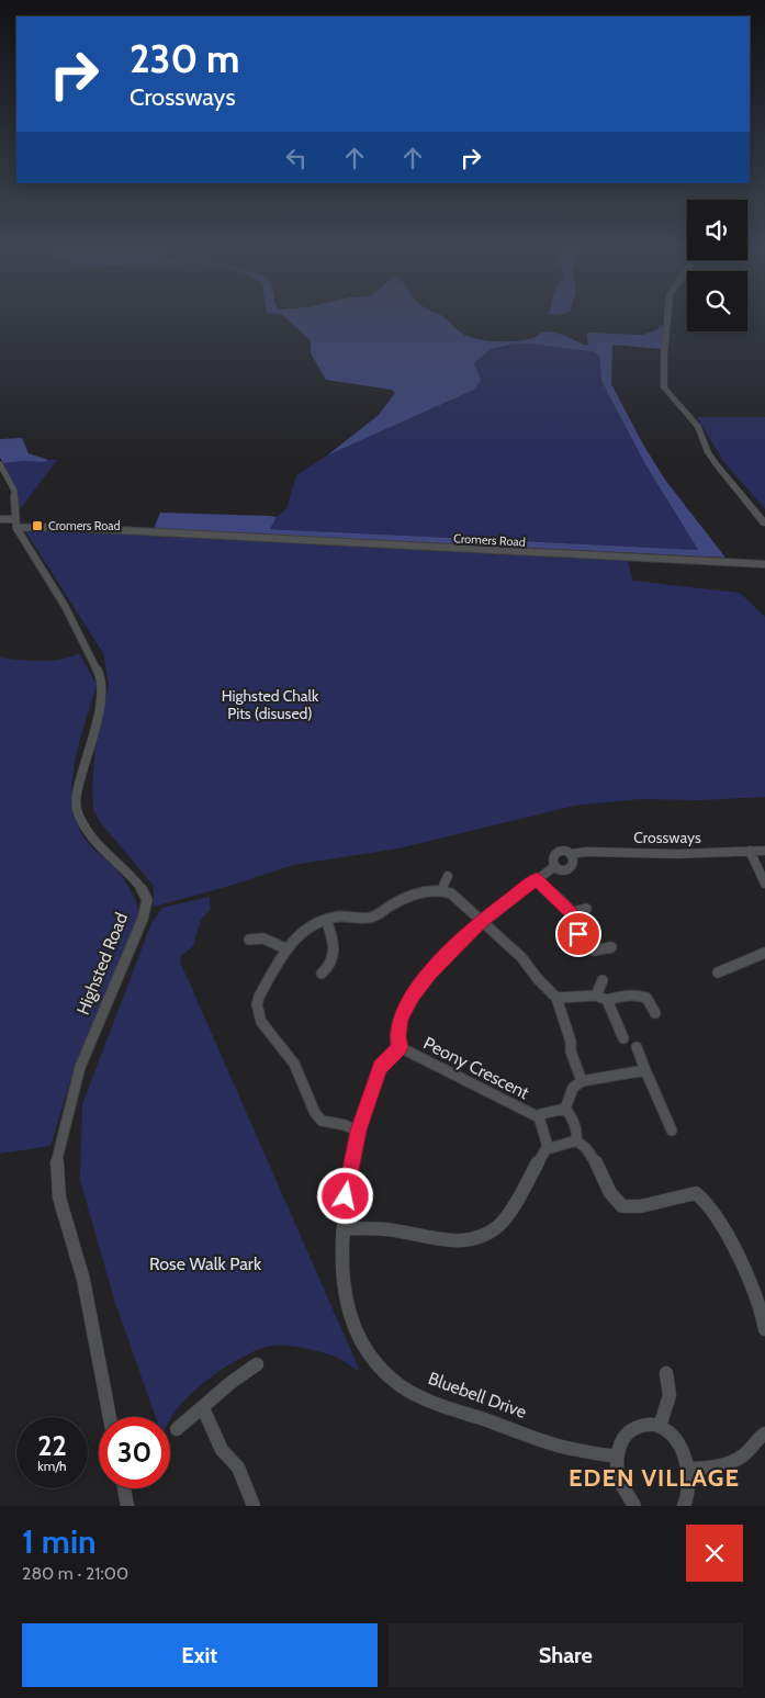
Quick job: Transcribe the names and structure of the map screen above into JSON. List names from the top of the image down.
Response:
{
  "streets": {
    "street": [
      "Cromers Road",
      "Crossways",
      "Highsted Road",
      "Peony Crescent",
      "Bluebell Drive"
    ]
  },
  "crossings": [
    ["Cromers Road", "Highsted Road"],
    ["Crossways", "Peony Crescent"]
  ],
  "districts": ["EDEN VILLAGE"],
  "parks": ["Highsted Chalk Pits (disused)", "Rose Walk Park"],
  "places": {
    "transit": ["Cromers Road"]
  },
  "page": {
    "turn": ["230 m", "Crossways"],
    "speed": "22 km/h",
    "limit": "30",
    "heading": ["1 min", "280 m · 21:00"],
    "buttons": ["Exit", "Share"]
  }
}
